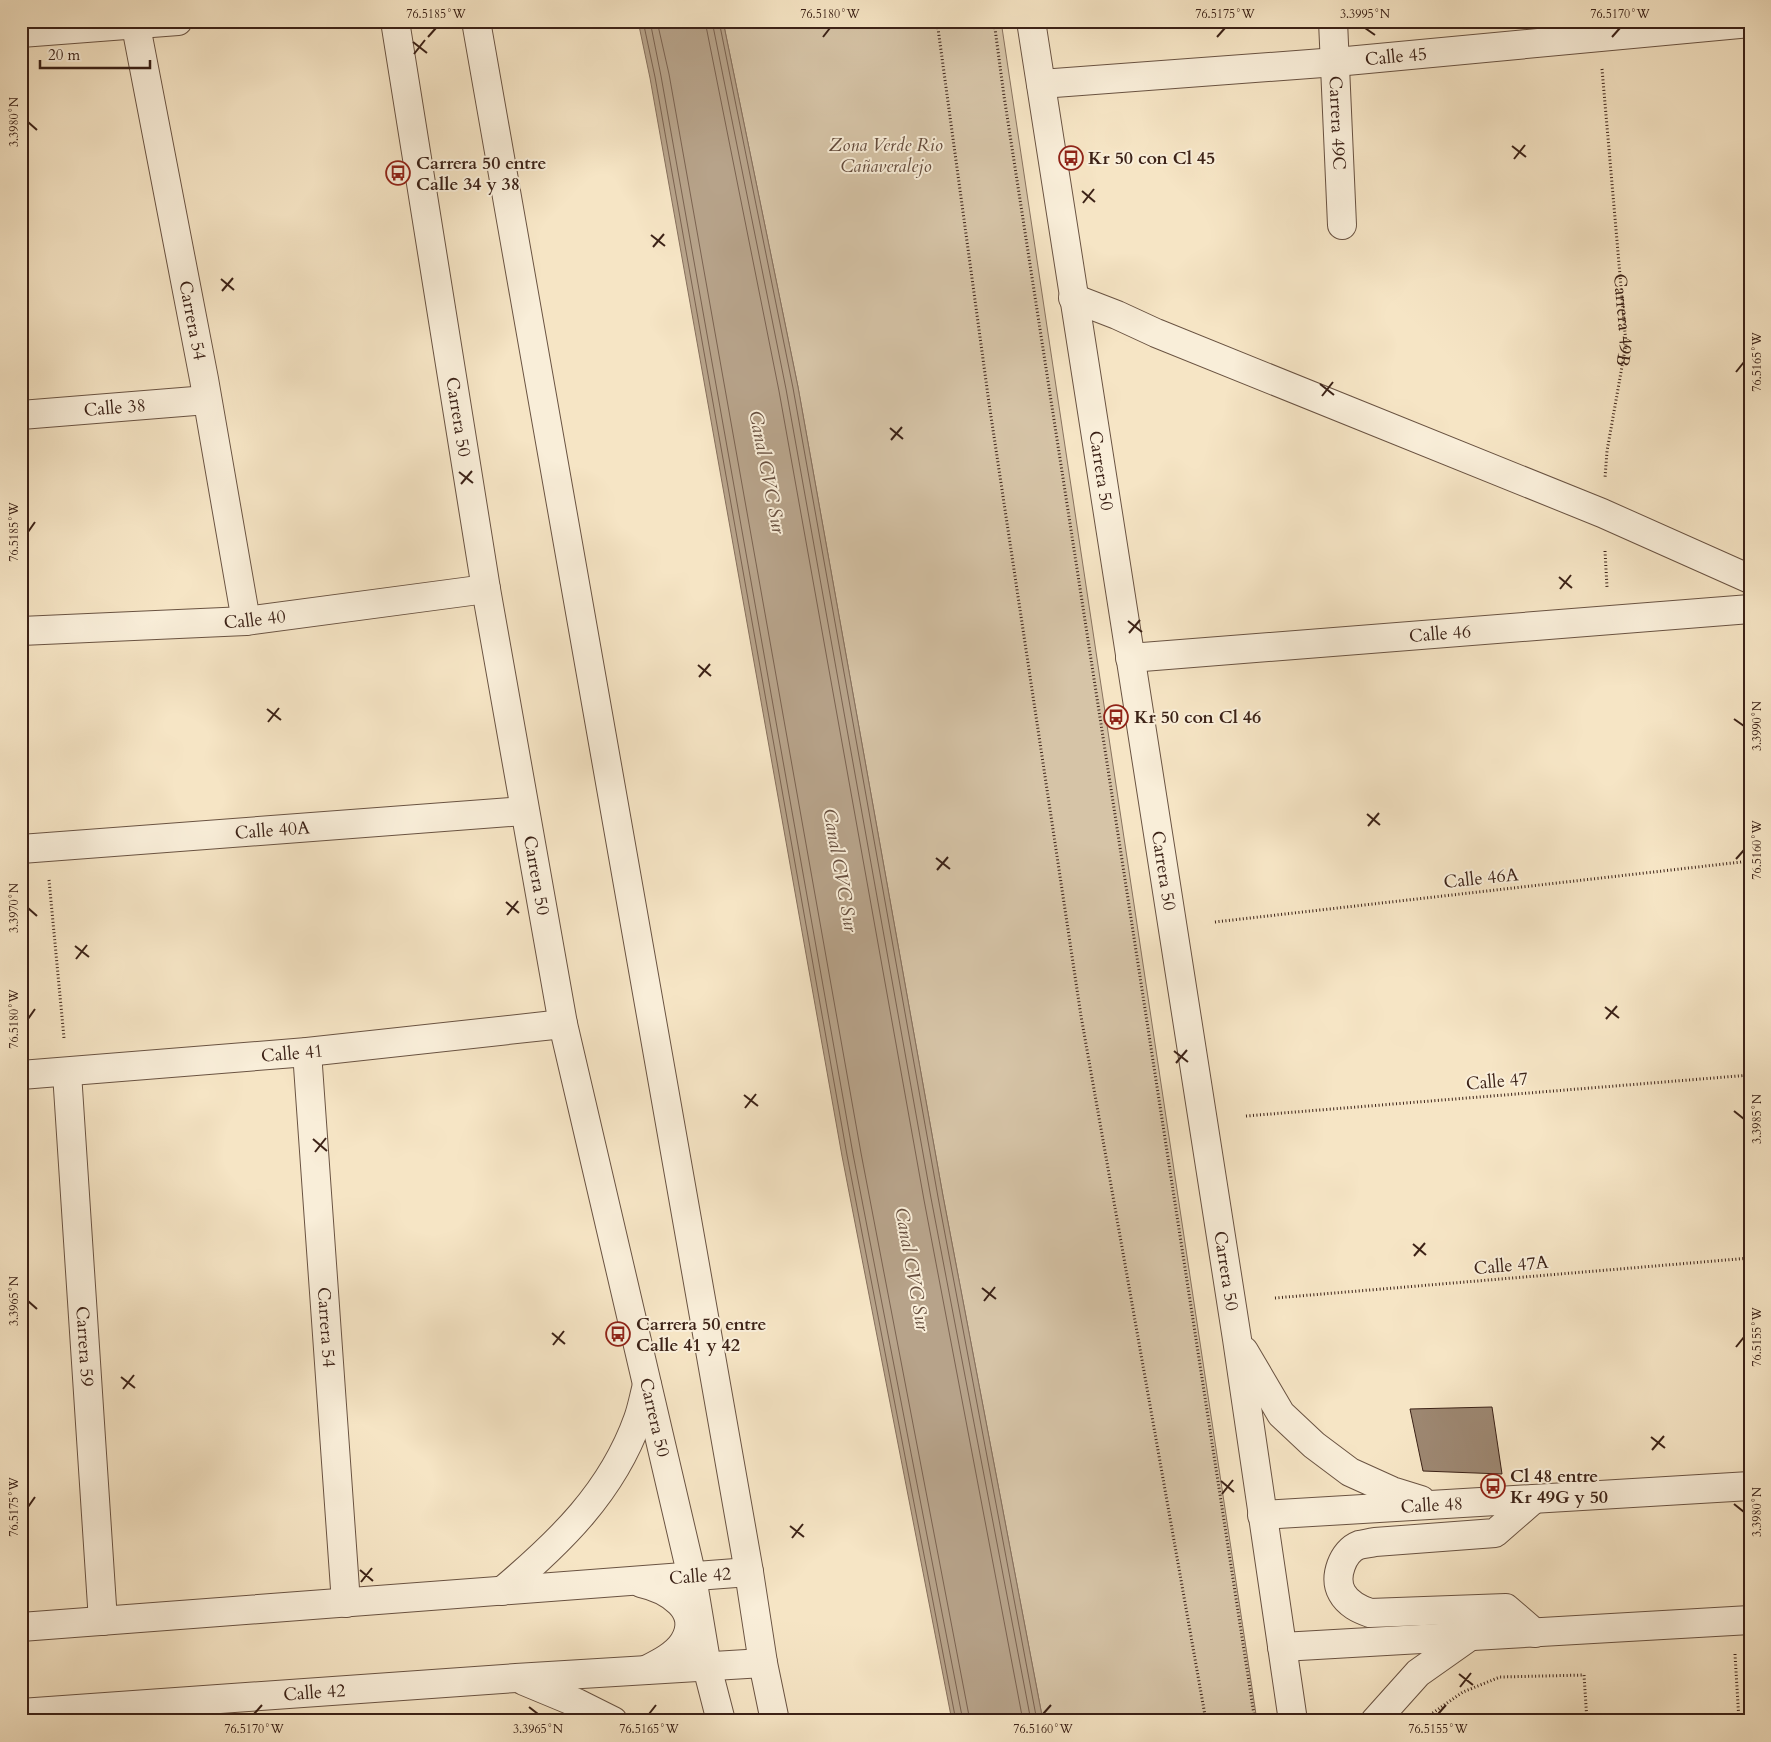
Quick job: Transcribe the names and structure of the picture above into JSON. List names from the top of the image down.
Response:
{
  "streets": {
    "street": [
      "Calle 45",
      "Carrera 49C",
      "Carrera 54",
      "Calle 38",
      "Carrera 50",
      "Calle 40",
      "Calle 46",
      "Calle 40A",
      "Calle 41",
      "Carrera 59",
      "Calle 48",
      "Calle 42"
    ],
    "path": [
      "Carrera 49B",
      "Calle 46A",
      "Calle 47",
      "Calle 47A"
    ]
  },
  "crossings": [
    ["Calle 45", "Carrera 49C"],
    ["Calle 45", "Carrera 49B"],
    ["Calle 45", "Carrera 50"],
    ["Carrera 54", "Calle 38"],
    ["Carrera 54", "Calle 40"],
    ["Carrera 54", "Calle 41"],
    ["Carrera 54", "Calle 42"],
    ["Carrera 49B", "Calle 46"],
    ["Carrera 50", "Calle 40"],
    ["Carrera 50", "Calle 46"],
    ["Carrera 50", "Calle 40A"],
    ["Carrera 50", "Calle 41"],
    ["Carrera 50", "Calle 48"],
    ["Carrera 50", "Calle 42"],
    ["Calle 41", "Carrera 59"],
    ["Carrera 59", "Calle 42"]
  ],
  "water": ["Canal CVC Sur"],
  "parks": ["Zona Verde Rio Cañaveralejo"],
  "places": {
    "bus stop": [
      "Kr 50 con Cl 45",
      "Carrera 50 entre Calle 34 y 38",
      "Kr 50 con Cl 46",
      "Carrera 50 entre Calle 41 y 42",
      "Cl 48 entre Kr 49G y 50"
    ]
  },
  "scale_bar": "20 m",
  "coordinates": [
    "76.5185°W",
    "76.5180°W",
    "76.5175°W",
    "3.3995°N",
    "76.5170°W",
    "3.3980°N",
    "76.5165°W",
    "3.3990°N",
    "76.5160°W",
    "3.3970°N",
    "3.3985°N",
    "3.3965°N",
    "76.5155°W"
  ]
}
